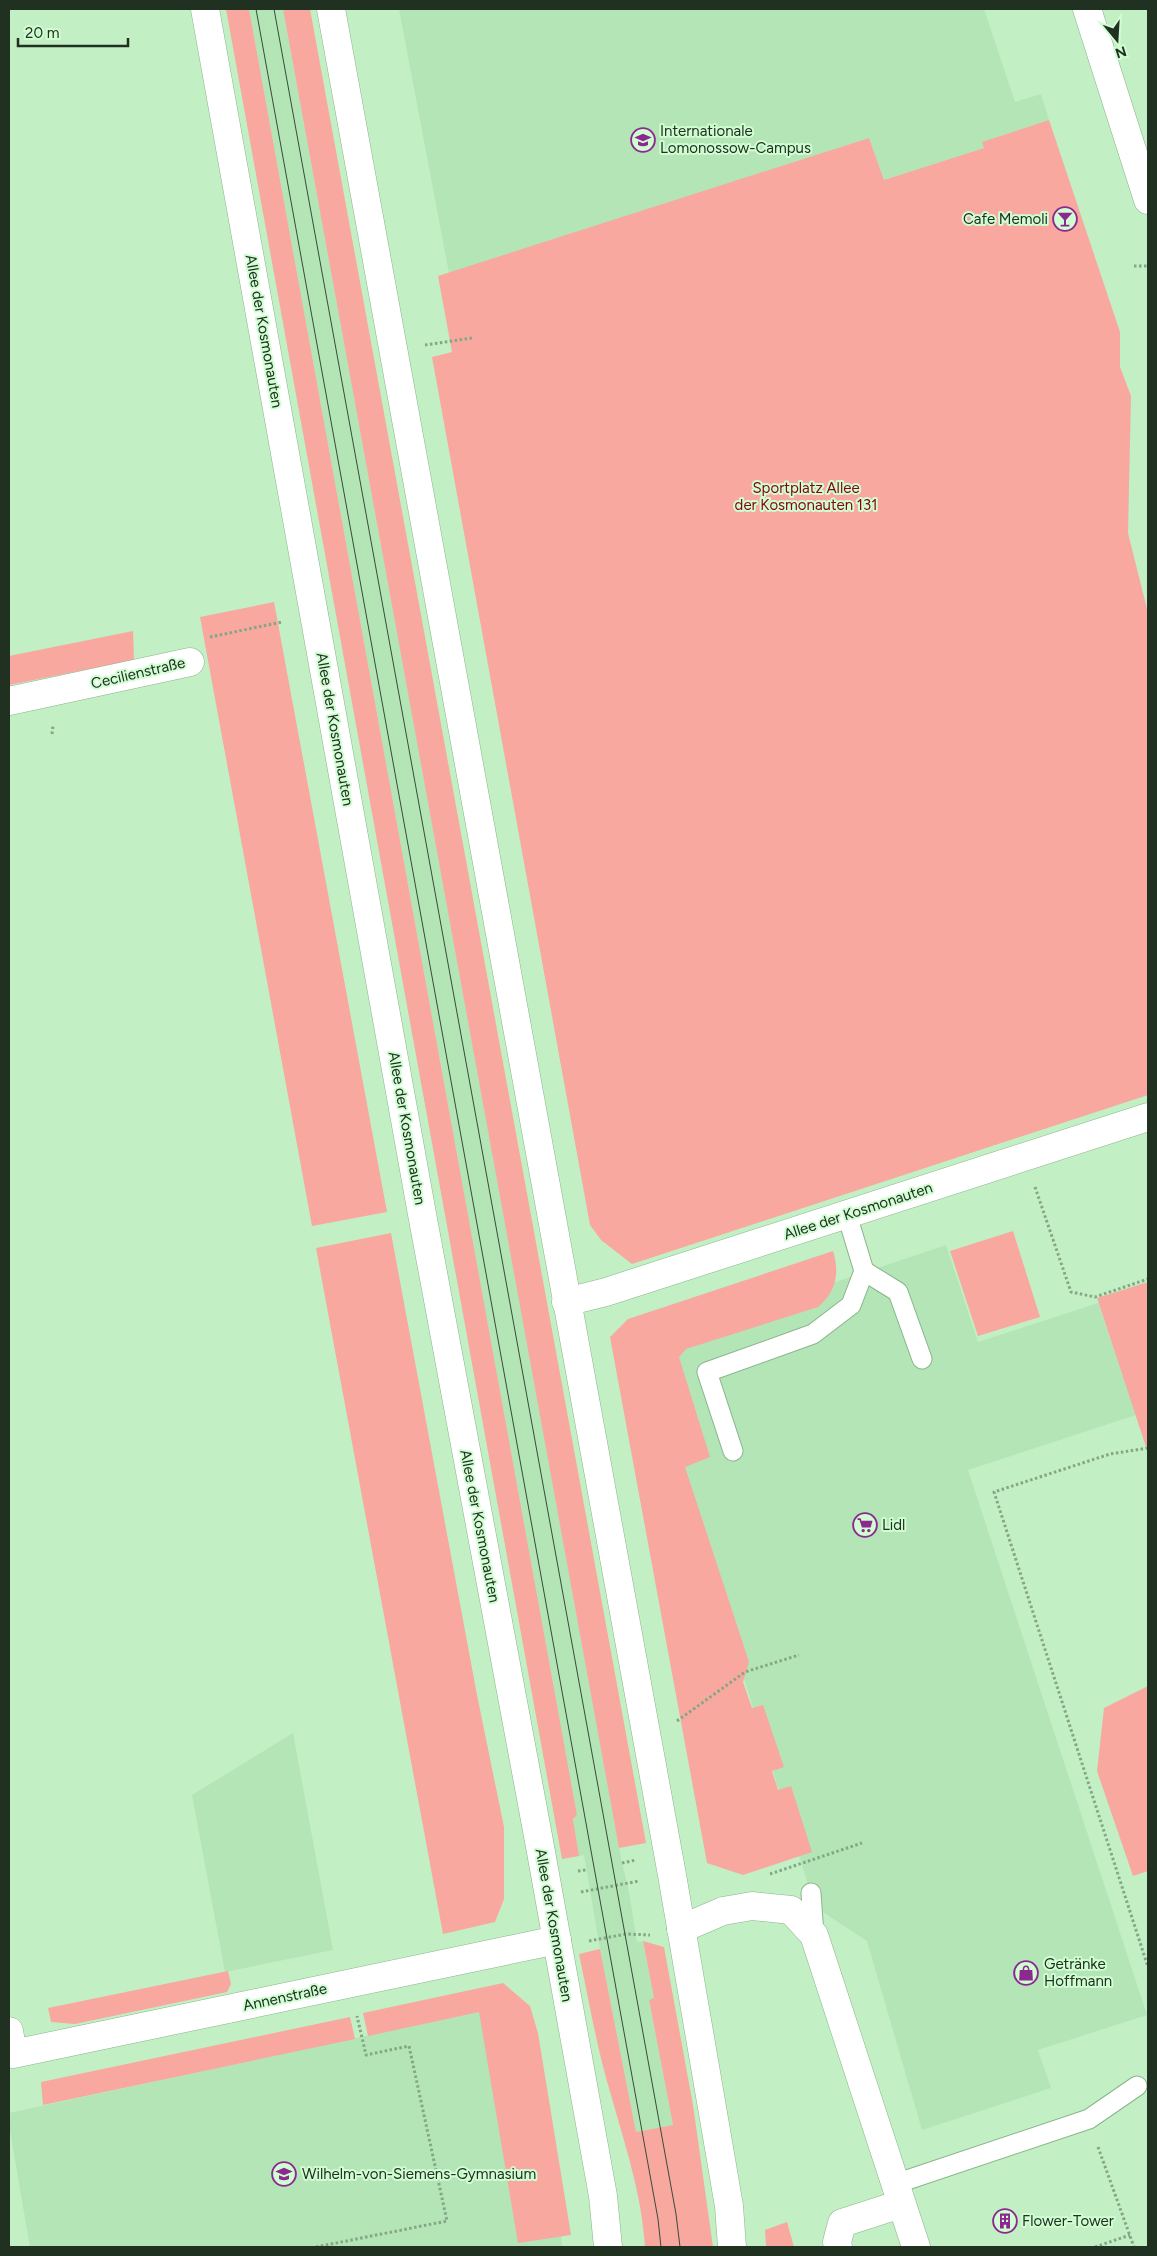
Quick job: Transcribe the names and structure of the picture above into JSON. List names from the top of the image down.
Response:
{
  "streets": {
    "main road": ["Allee der Kosmonauten", "Cecilienstraße", "Annenstraße"]
  },
  "crossings": [
    ["Allee der Kosmonauten", "Annenstraße"]
  ],
  "parks": ["Sportplatz Allee der Kosmonauten 131"],
  "places": {
    "school or university": ["Internationale Lomonossow-Campus", "Wilhelm-von-Siemens-Gymnasium"],
    "bar": ["Cafe Memoli"],
    "supermarket": ["Lidl"],
    "shop": ["Getränke Hoffmann"],
    "building": ["Flower-Tower"]
  },
  "scale_bar": "20 m",
  "north": "bottom"
}
